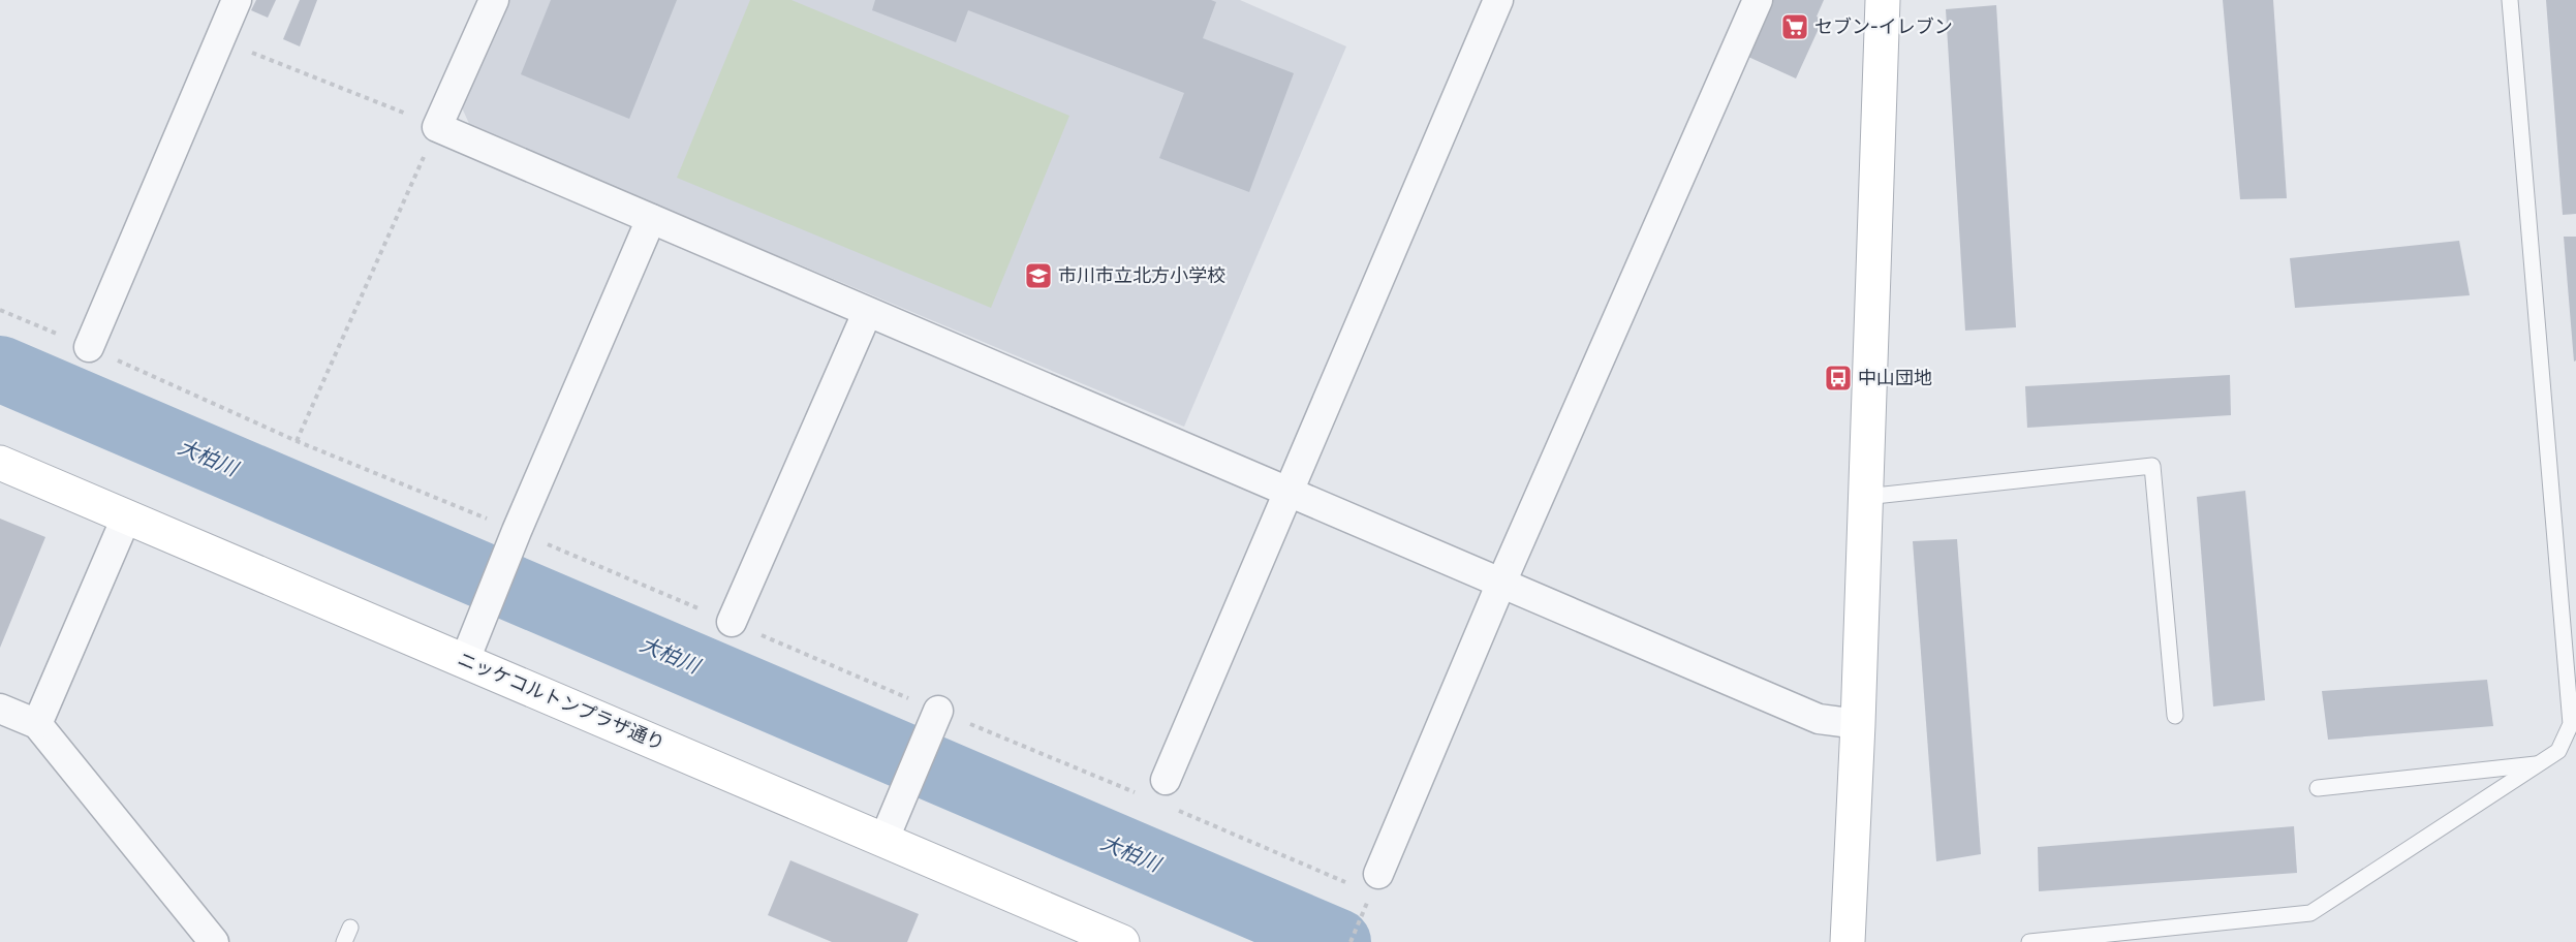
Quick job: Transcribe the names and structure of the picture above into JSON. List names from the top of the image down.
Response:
{
  "streets": {
    "street": ["ニッケコルトンプラザ通り"]
  },
  "water": ["大柏川"],
  "places": {
    "supermarket": ["セブン-イレブン"],
    "school or university": ["市川市立北方小学校"],
    "bus stop": ["中山団地"]
  }
}
